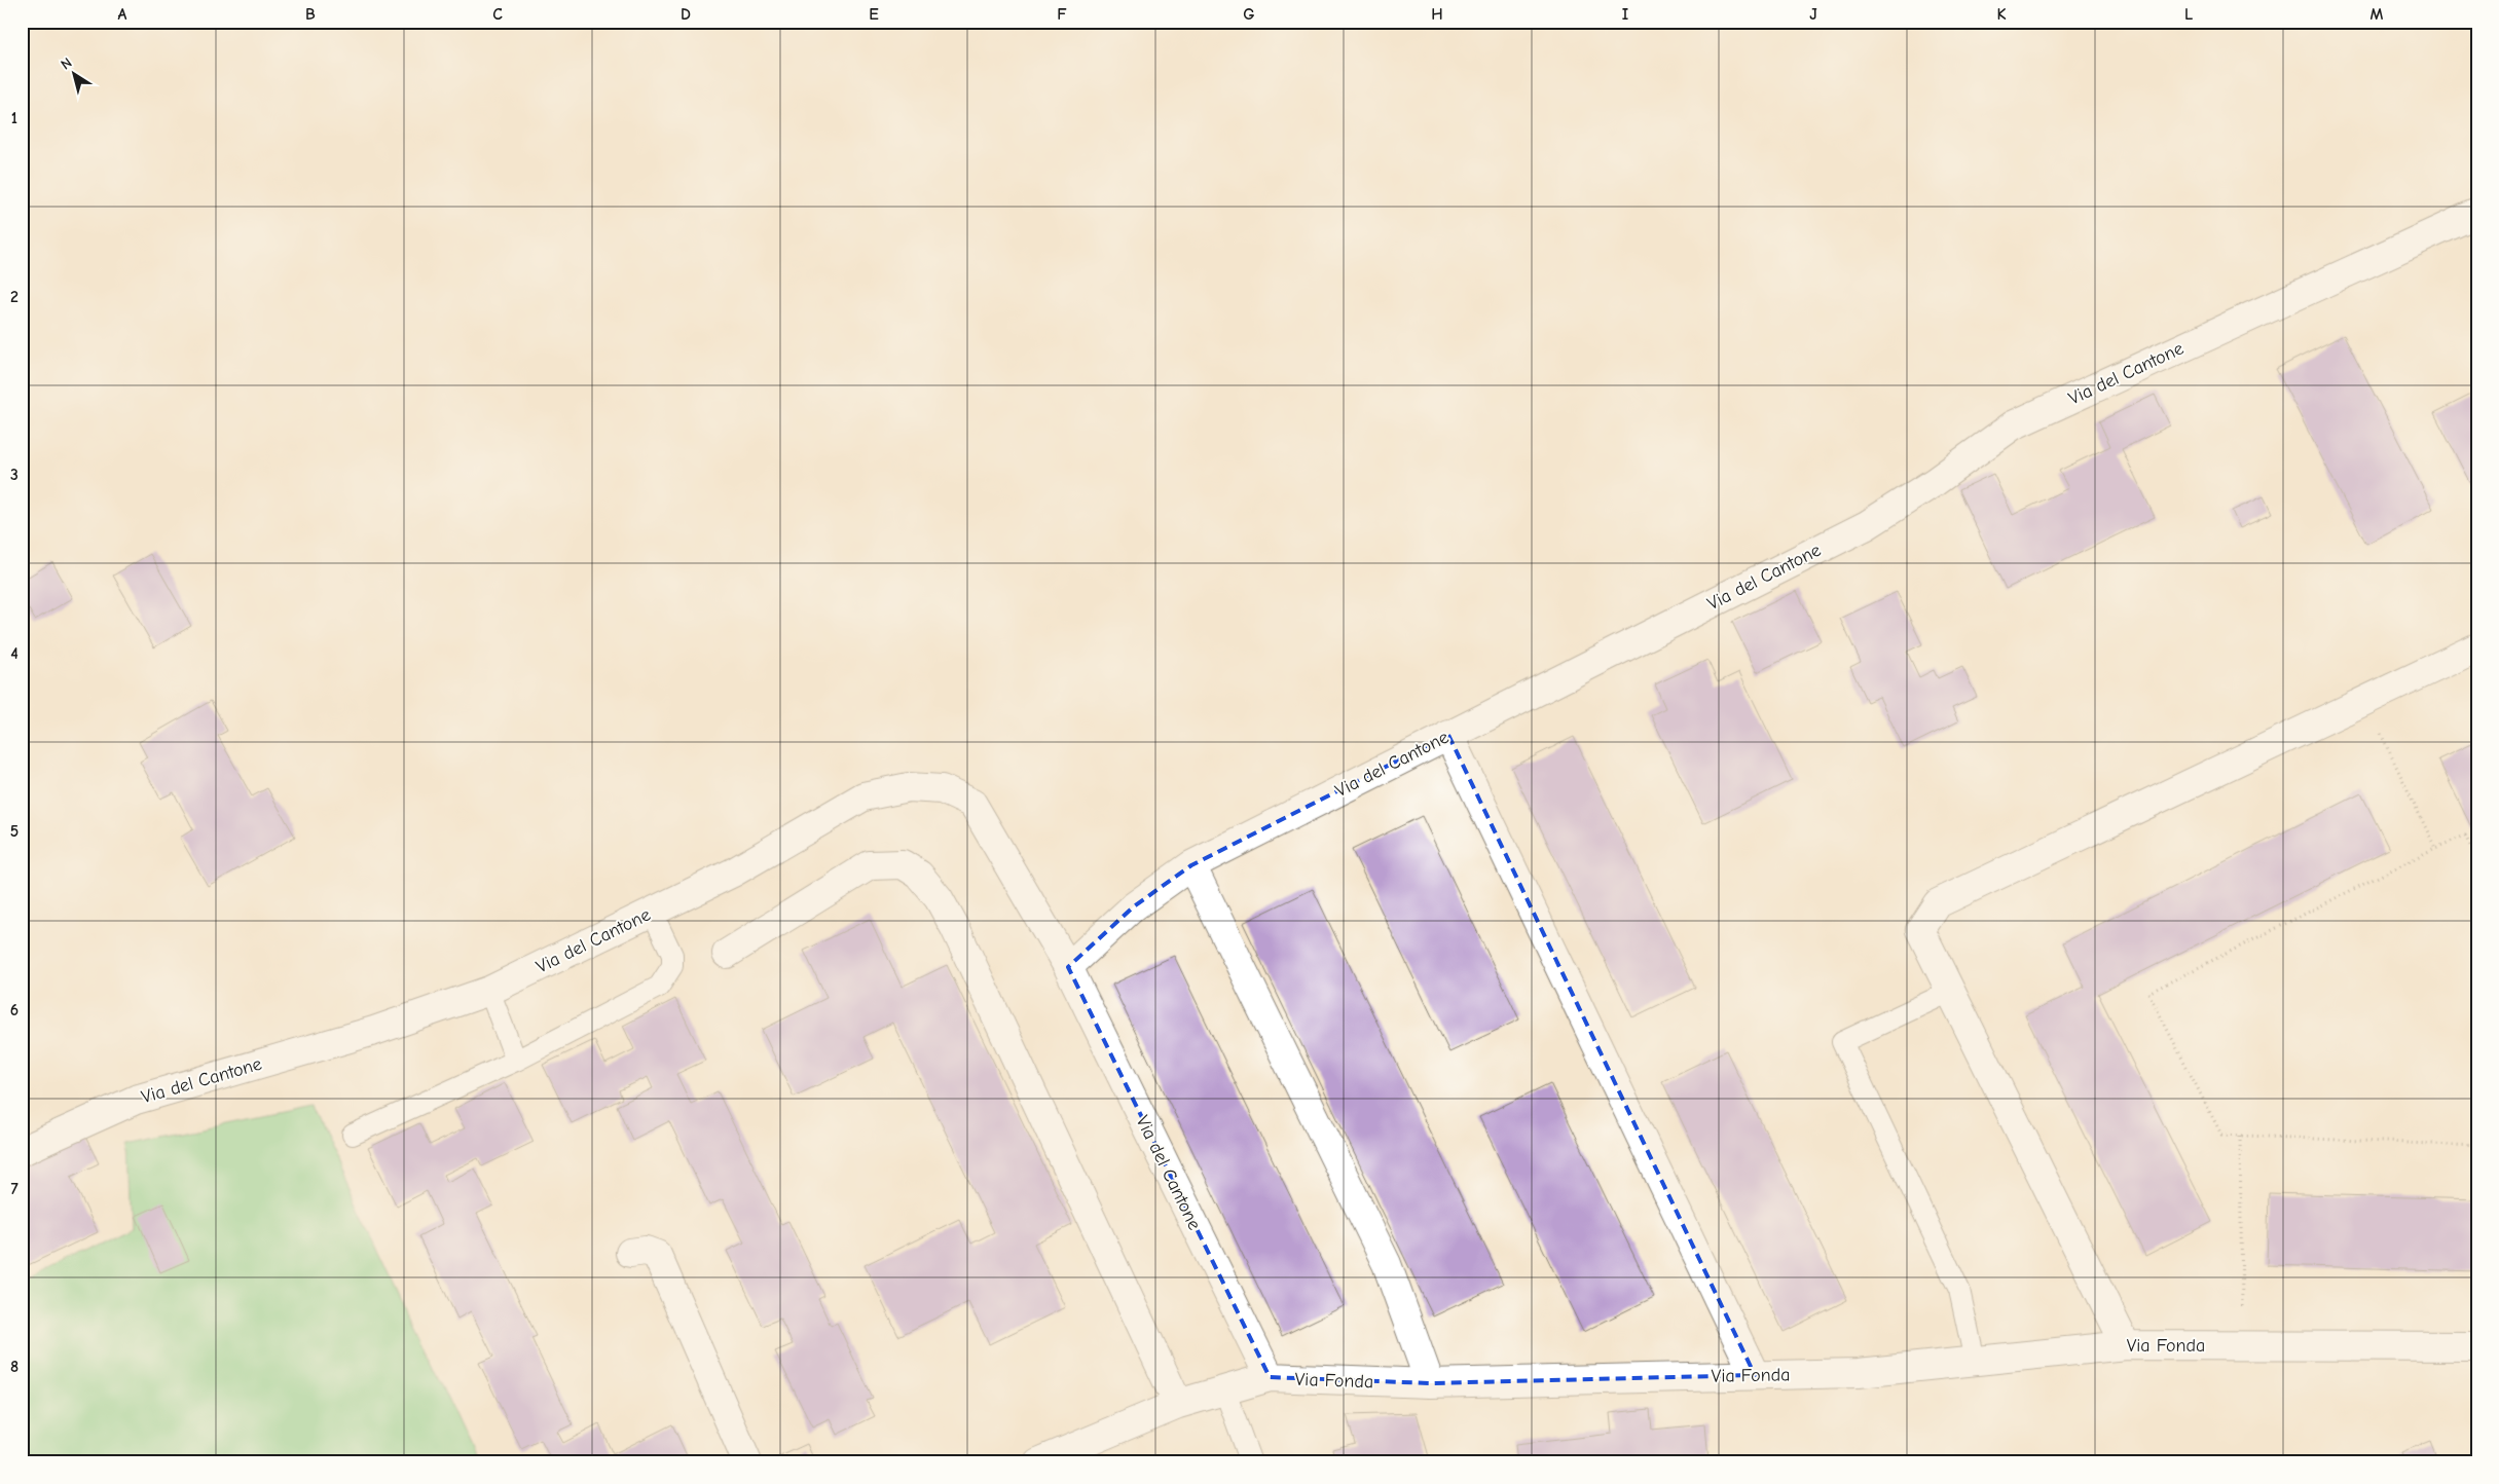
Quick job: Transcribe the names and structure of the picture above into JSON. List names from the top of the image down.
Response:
{
  "streets": {
    "street": ["Via del Cantone", "Via Fonda"]
  },
  "crossings": [
    ["Via del Cantone", "Via Fonda"]
  ],
  "north": "top left",
  "grid": {
    "columns": [
      "A",
      "B",
      "C",
      "D",
      "E",
      "F",
      "G",
      "H",
      "I",
      "J",
      "K",
      "L",
      "M"
    ],
    "rows": [
      "1",
      "2",
      "3",
      "4",
      "5",
      "6",
      "7",
      "8"
    ]
  }
}
